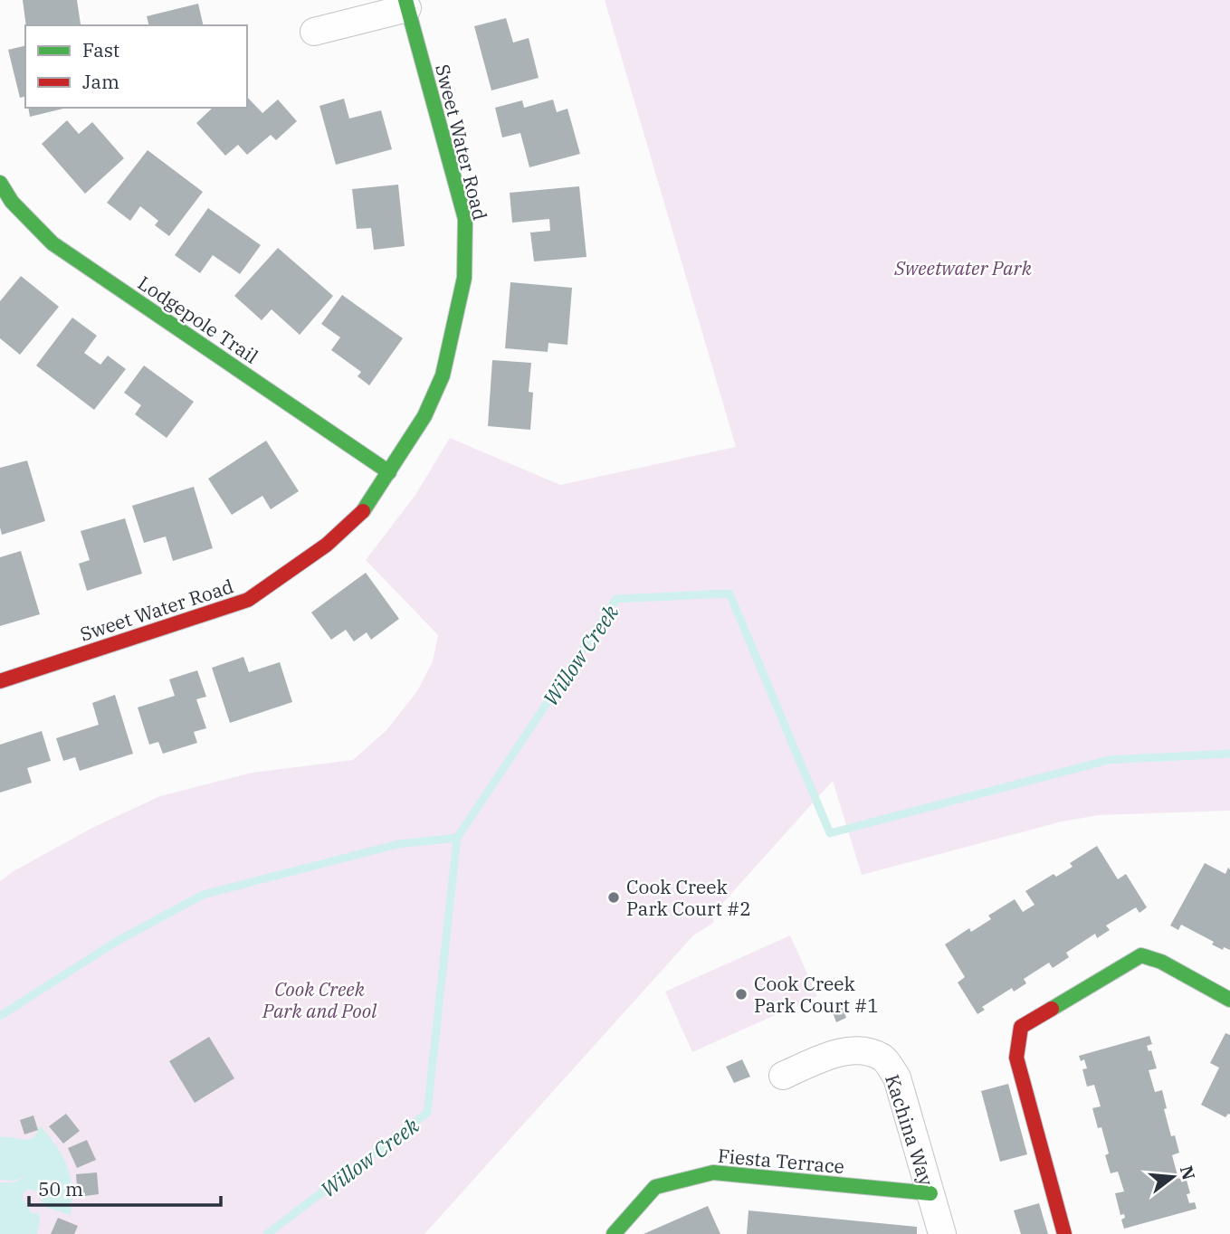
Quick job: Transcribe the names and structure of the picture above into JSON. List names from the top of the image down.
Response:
{
  "streets": {
    "street": [
      "Sweet Water Road",
      "Lodgepole Trail",
      "Kachina Way",
      "Fiesta Terrace"
    ]
  },
  "crossings": [
    ["Sweet Water Road", "Lodgepole Trail"],
    ["Kachina Way", "Fiesta Terrace"]
  ],
  "water": ["Willow Creek"],
  "parks": ["Sweetwater Park", "Cook Creek Park and Pool"],
  "places": ["Cook Creek Park Court #2", "Cook Creek Park Court #1"],
  "legend": ["Fast", "Jam"],
  "scale_bar": "50 m",
  "north": "right"
}
